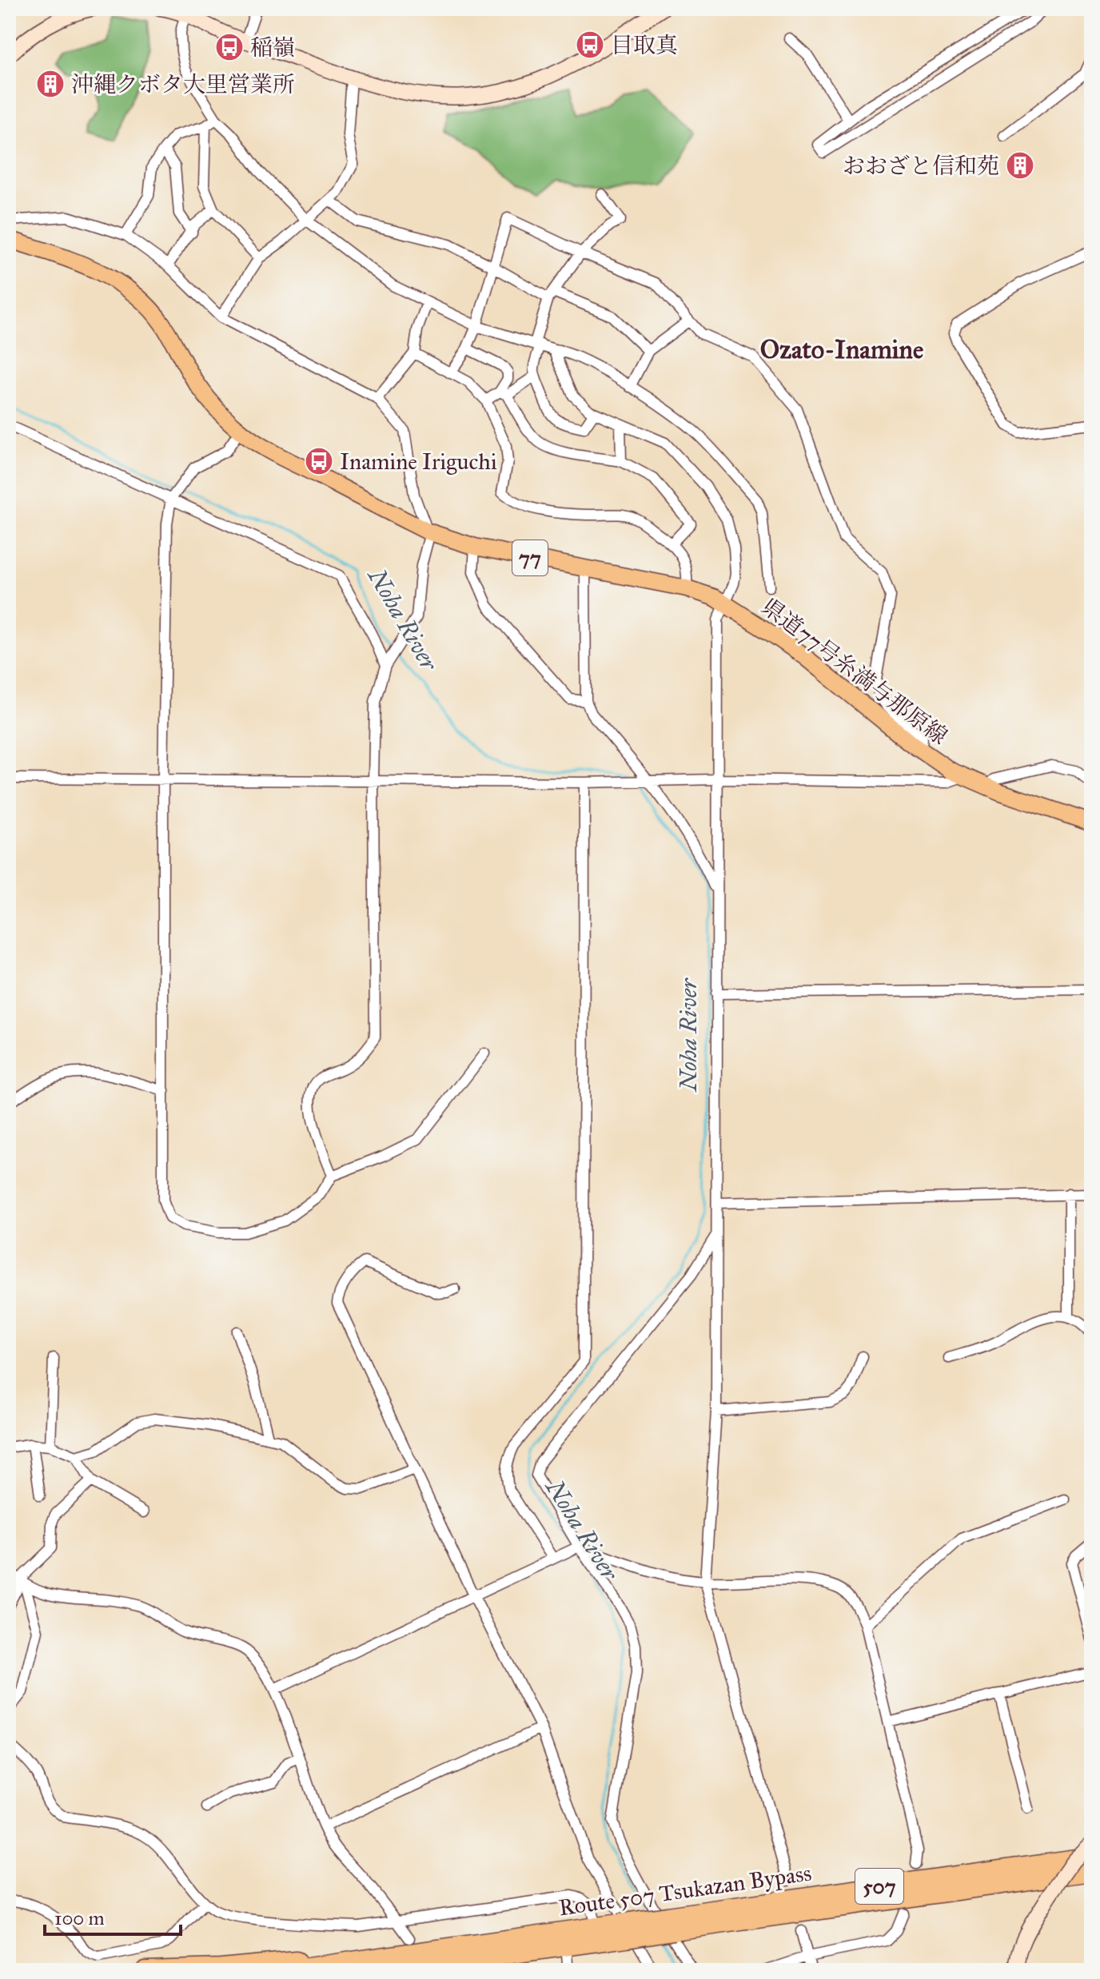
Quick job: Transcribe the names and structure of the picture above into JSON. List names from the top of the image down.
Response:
{
  "streets": {
    "highway": ["507", "Route 507 Tsukazan Bypass"],
    "main road": ["77", "県道77号糸満与那原線"]
  },
  "districts": ["Ozato-Inamine"],
  "water": ["Noha River"],
  "places": {
    "bus stop": ["目取真", "稲嶺", "Inamine Iriguchi"],
    "building": ["沖縄クボタ大里営業所", "おおざと信和苑"]
  },
  "scale_bar": "100 m"
}
